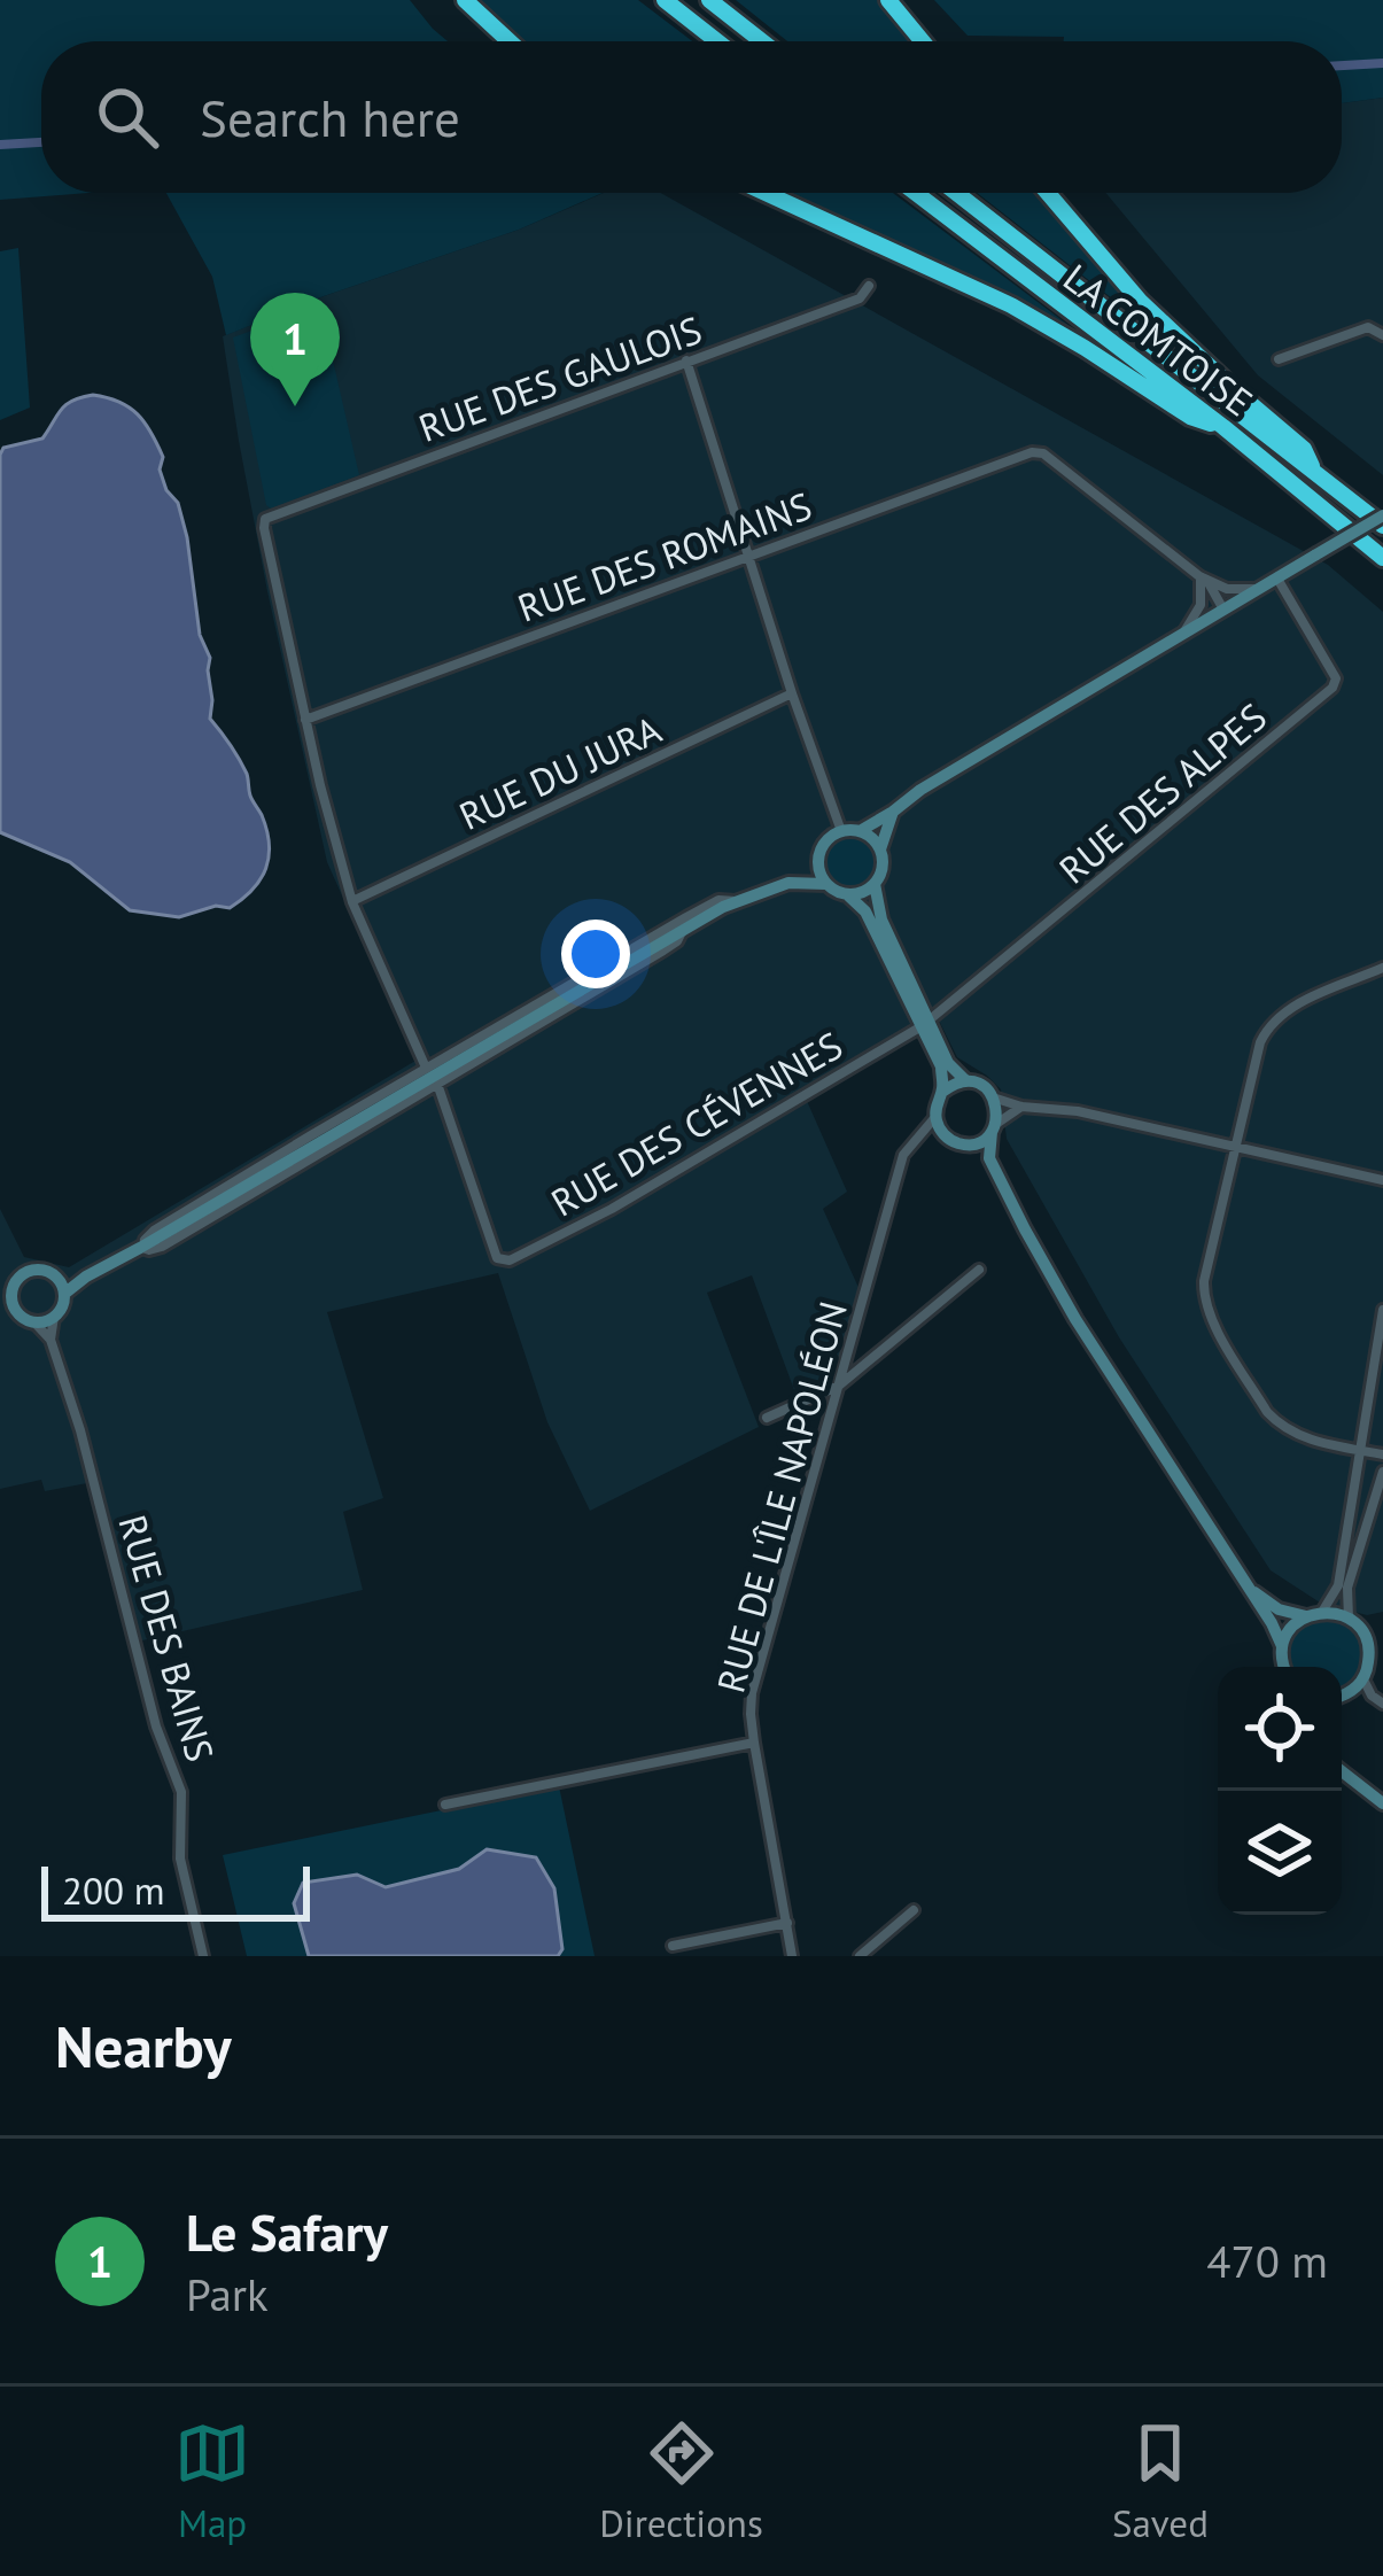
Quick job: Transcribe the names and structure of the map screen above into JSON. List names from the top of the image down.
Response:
{
  "streets": {
    "highway": ["LA COMTOISE"],
    "street": [
      "RUE DES GAULOIS",
      "RUE DES ROMAINS",
      "RUE DU JURA",
      "RUE DES ALPES",
      "RUE DES CÉVENNES",
      "RUE DE L'ÎLE NAPOLÉON",
      "RUE DES BAINS"
    ]
  },
  "crossings": [
    ["RUE DES GAULOIS", "RUE DES ROMAINS"],
    ["RUE DES ALPES", "RUE DES CÉVENNES"]
  ],
  "scale_bar": "200 m",
  "page": {
    "search": "Search here",
    "pins": "1",
    "scale": "200 m",
    "heading": "Nearby",
    "list": [
      {
        "mark": "1",
        "name": "Le Safary",
        "note": "Park",
        "value": "470 m"
      }
    ],
    "nav": ["Map", "Directions", "Saved"]
  }
}
